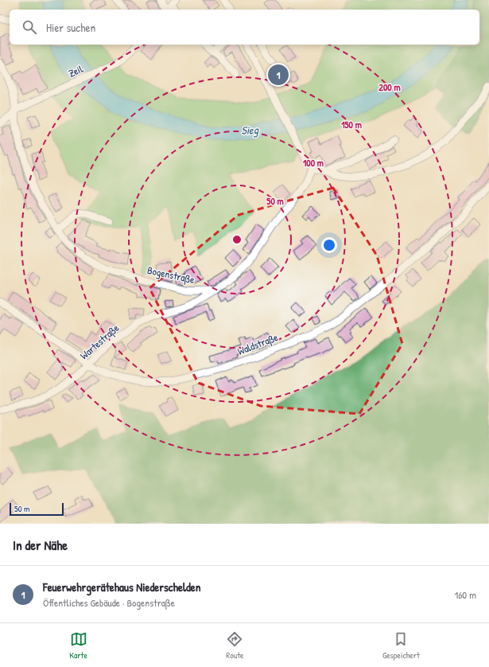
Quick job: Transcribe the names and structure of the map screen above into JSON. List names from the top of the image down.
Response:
{
  "streets": {
    "street": [
      "Zeil",
      "Bogenstraße",
      "Wartestraße",
      "Waldstraße"
    ]
  },
  "crossings": [
    ["Zeil", "Bogenstraße"],
    ["Bogenstraße", "Wartestraße"],
    ["Wartestraße", "Waldstraße"]
  ],
  "water": ["Sieg"],
  "scale_bar": "50 m",
  "page": {
    "search": "Hier suchen",
    "pins": "1",
    "scale": "50 m",
    "heading": "In der Nähe",
    "list": [
      {
        "mark": "1",
        "name": "Feuerwehrgerätehaus Niederschelden",
        "note": "Öffentliches Gebäude · Bogenstraße",
        "value": "160 m"
      }
    ],
    "nav": ["Karte", "Route", "Gespeichert"]
  },
  "rings": [
    "200 m",
    "150 m",
    "100 m",
    "50 m"
  ]
}
